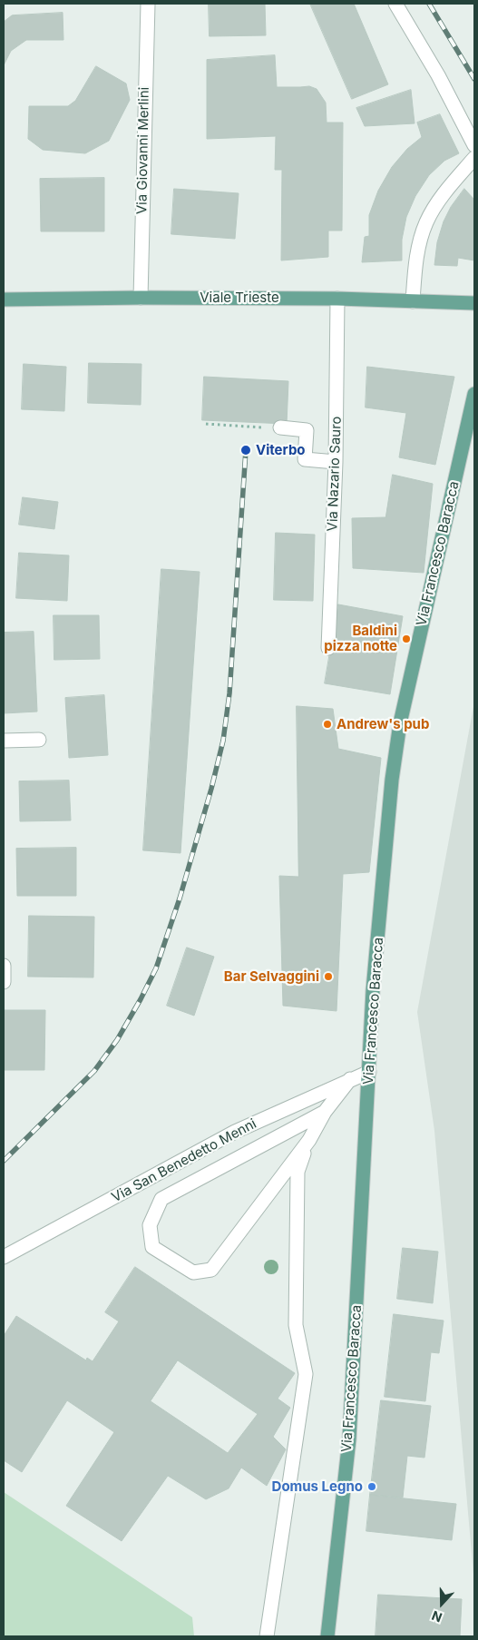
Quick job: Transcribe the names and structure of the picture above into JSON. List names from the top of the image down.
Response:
{
  "streets": {
    "main road": ["Viale Trieste", "Via Francesco Baracca"],
    "street": ["Via Giovanni Merlini", "Via Nazario Sauro", "Via San Benedetto Menni"]
  },
  "crossings": [
    ["Via Giovanni Merlini", "Viale Trieste"],
    ["Viale Trieste", "Via Nazario Sauro"],
    ["Via Francesco Baracca", "Via San Benedetto Menni"]
  ],
  "places": [
    "Viterbo",
    "Baldini pizza notte",
    "Andrew's pub",
    "Bar Selvaggini",
    "Domus Legno"
  ],
  "north": "bottom"
}
